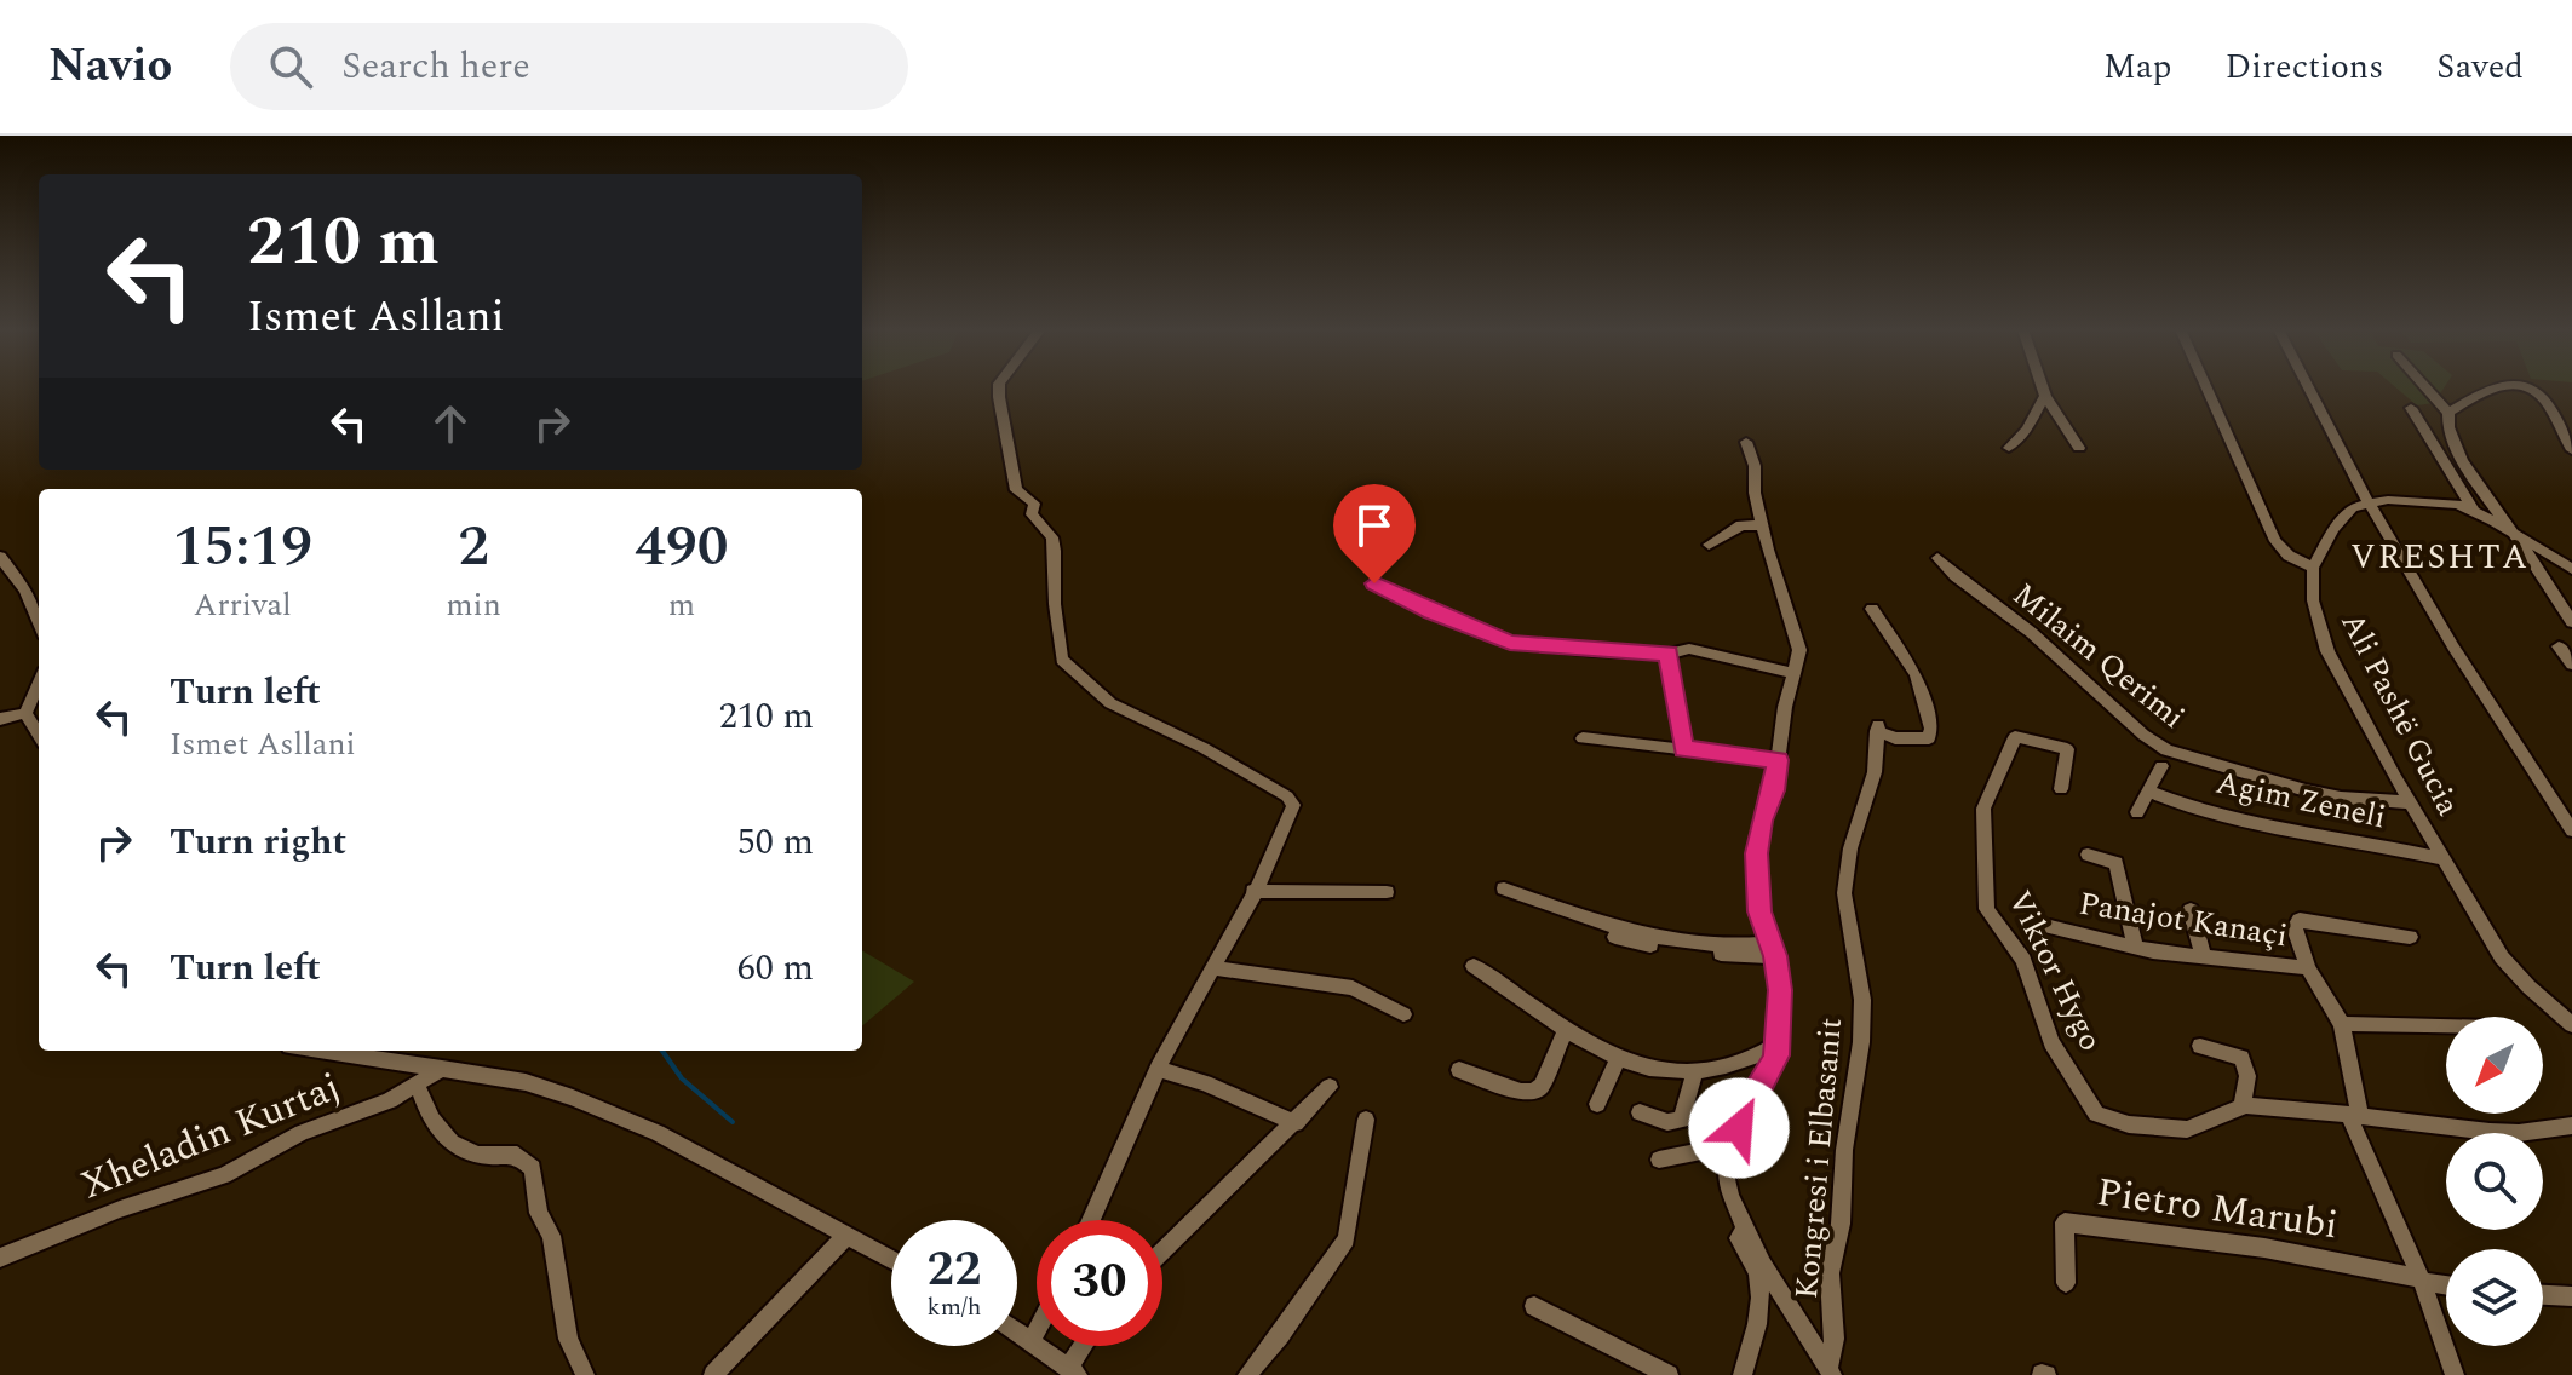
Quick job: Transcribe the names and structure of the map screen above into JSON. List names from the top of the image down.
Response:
{
  "streets": {
    "street": [
      "Milaim Qerimi",
      "Ali Pashë Gucia",
      "Agim Zeneli",
      "Panajot Kanaçi",
      "Viktor Hygo",
      "Xheladin Kurtaj",
      "Kongresi i Elbasanit",
      "Pietro Marubi"
    ]
  },
  "crossings": [
    ["Milaim Qerimi", "Ali Pashë Gucia"],
    ["Ali Pashë Gucia", "Agim Zeneli"]
  ],
  "districts": ["VRESHTA"],
  "north": "bottom left",
  "page": {
    "header": "Navio",
    "search": "Search here",
    "nav": ["Map", "Directions", "Saved"],
    "turn": ["210 m", "Ismet Asllani"],
    "eta": [
      "15:19",
      "Arrival",
      "2",
      "min",
      "490",
      "m"
    ],
    "list": [
      {
        "name": "Turn left",
        "note": "Ismet Asllani",
        "value": "210 m"
      },
      {
        "name": "Turn right",
        "value": "50 m"
      },
      {
        "name": "Turn left",
        "value": "60 m"
      }
    ],
    "speed": "22 km/h",
    "limit": "30"
  }
}
